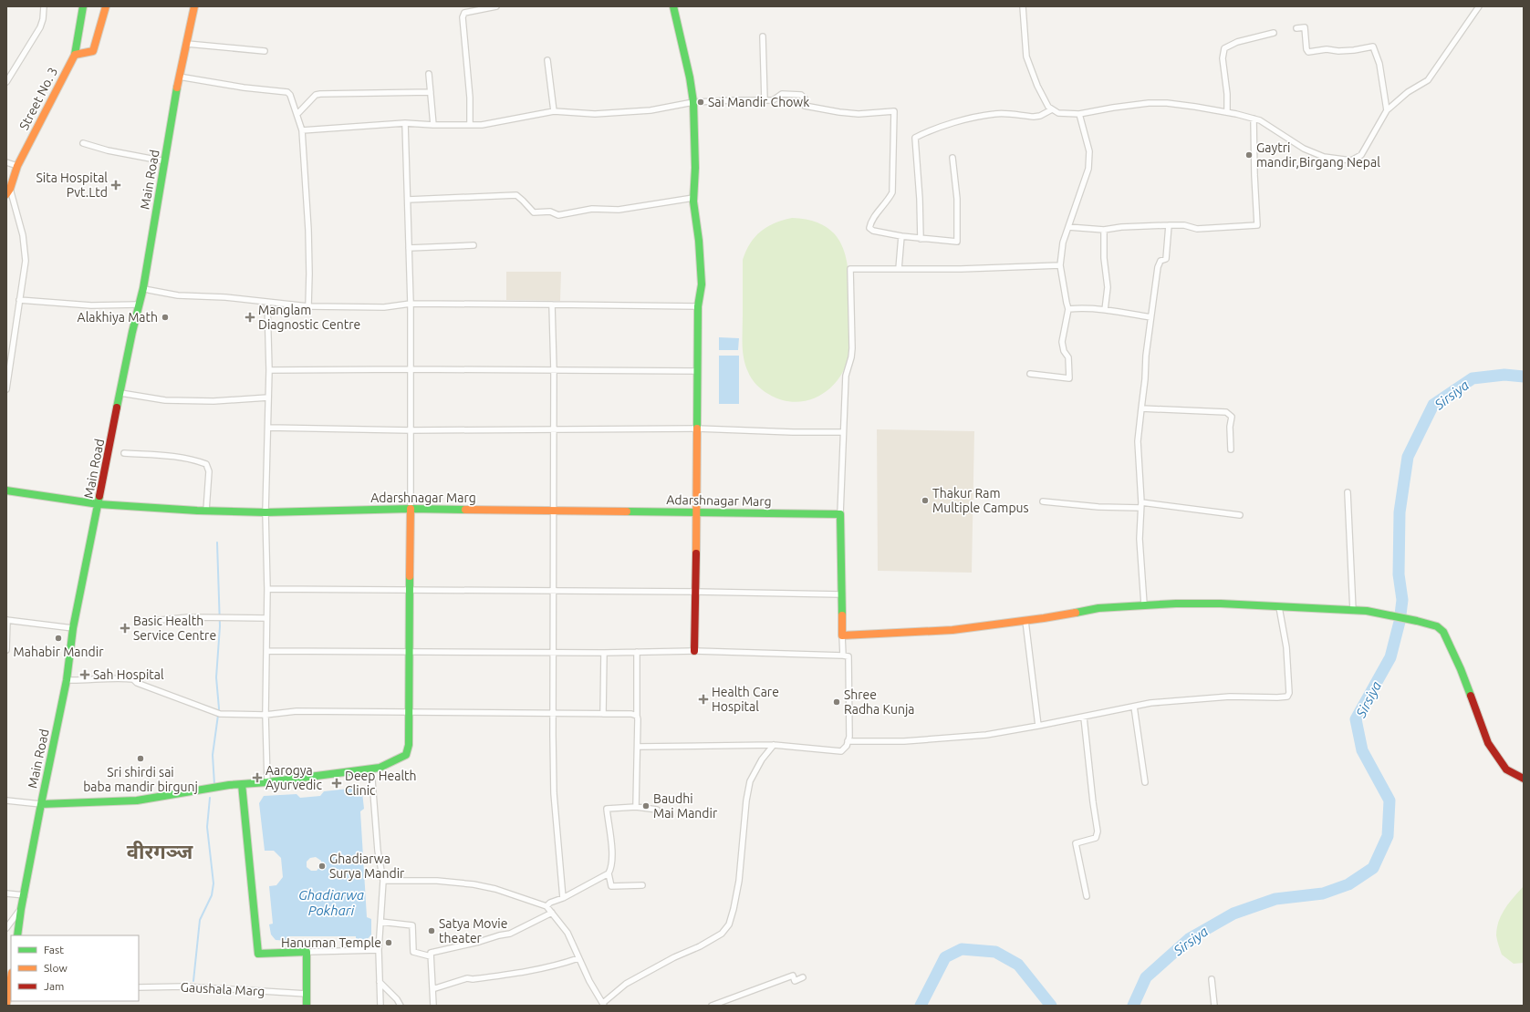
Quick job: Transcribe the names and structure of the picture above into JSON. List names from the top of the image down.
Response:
{
  "streets": {
    "street": [
      "Street No. 3",
      "Main Road",
      "Adarshnagar Marg",
      "Gaushala Marg"
    ]
  },
  "crossings": [
    ["Main Road", "Adarshnagar Marg"]
  ],
  "districts": ["वीरगञ्ज"],
  "water": ["Sirsiya", "Ghadiarwa Pokhari"],
  "places": {
    "other": [
      "Sai Mandir Chowk",
      "Gaytri mandir,Birgang Nepal",
      "Alakhiya Math",
      "Thakur Ram Multiple Campus",
      "Mahabir Mandir",
      "Shree Radha Kunja",
      "Sri shirdi sai baba mandir birgunj",
      "Baudhi Mai Mandir",
      "Ghadiarwa Surya Mandir",
      "Satya Movie theater",
      "Hanuman Temple"
    ],
    "health": [
      "Sita Hospital Pvt.Ltd",
      "Manglam Diagnostic Centre",
      "Basic Health Service Centre",
      "Sah Hospital",
      "Health Care Hospital",
      "Aarogya Ayurvedic",
      "Deep Health Clinic"
    ]
  },
  "legend": ["Fast", "Slow", "Jam"]
}
